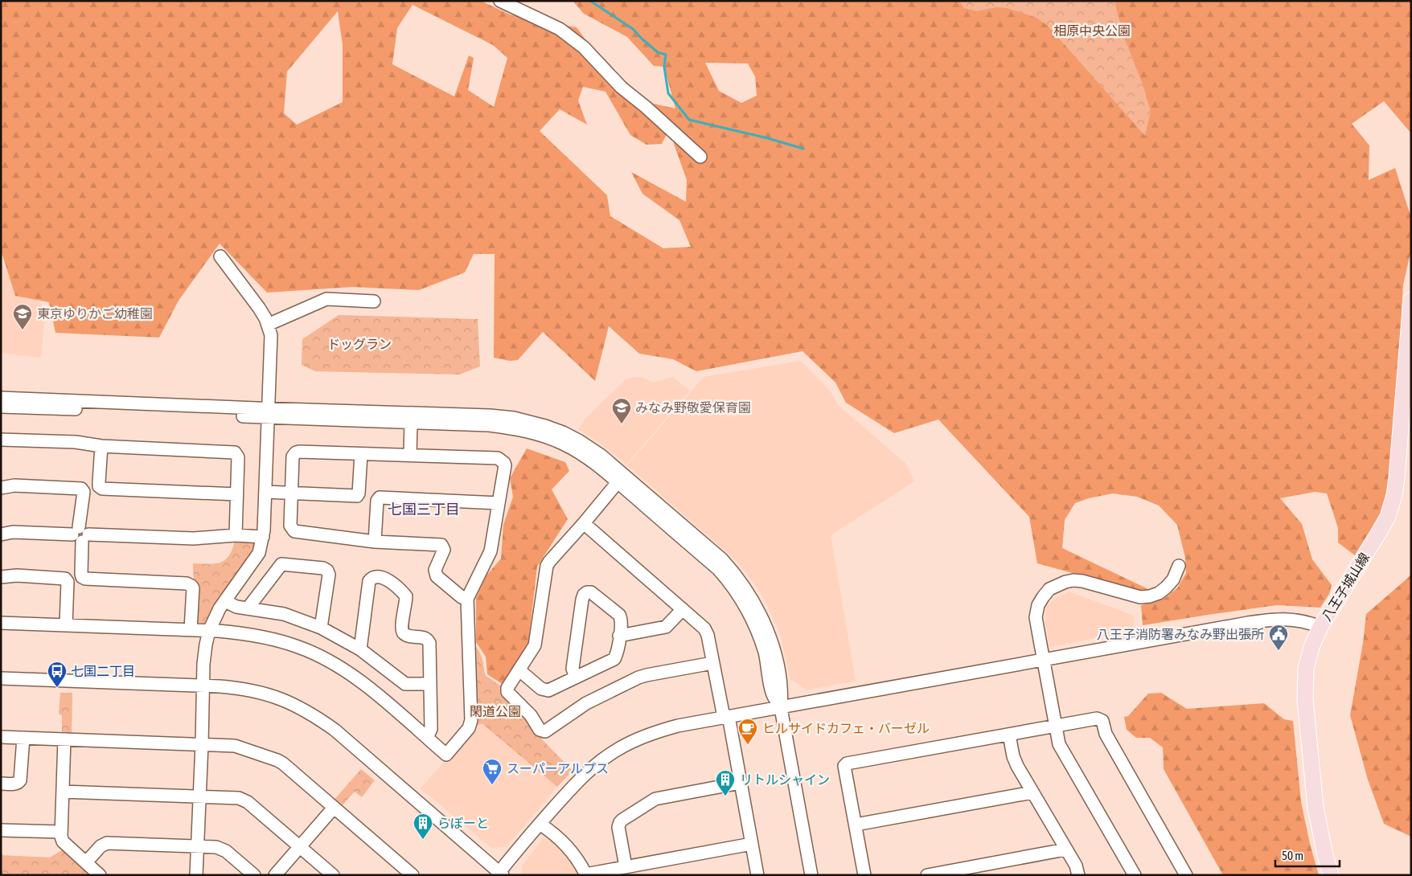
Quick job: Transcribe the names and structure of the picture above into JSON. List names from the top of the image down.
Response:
{
  "streets": {
    "main road": ["八王子城山線"]
  },
  "districts": ["七国三丁目"],
  "parks": ["相原中央公園", "ドッグラン", "閑道公園"],
  "places": {
    "school or university": ["東京ゆりかご幼稚園", "みなみ野敬愛保育園"],
    "public building": ["八王子消防署みなみ野出張所"],
    "bus stop": ["七国二丁目"],
    "cafe": ["ヒルサイドカフェ・バーゼル"],
    "supermarket": ["スーパーアルプス"],
    "building": ["リトルシャイン", "らぽーと"]
  },
  "scale_bar": "50 m"
}
